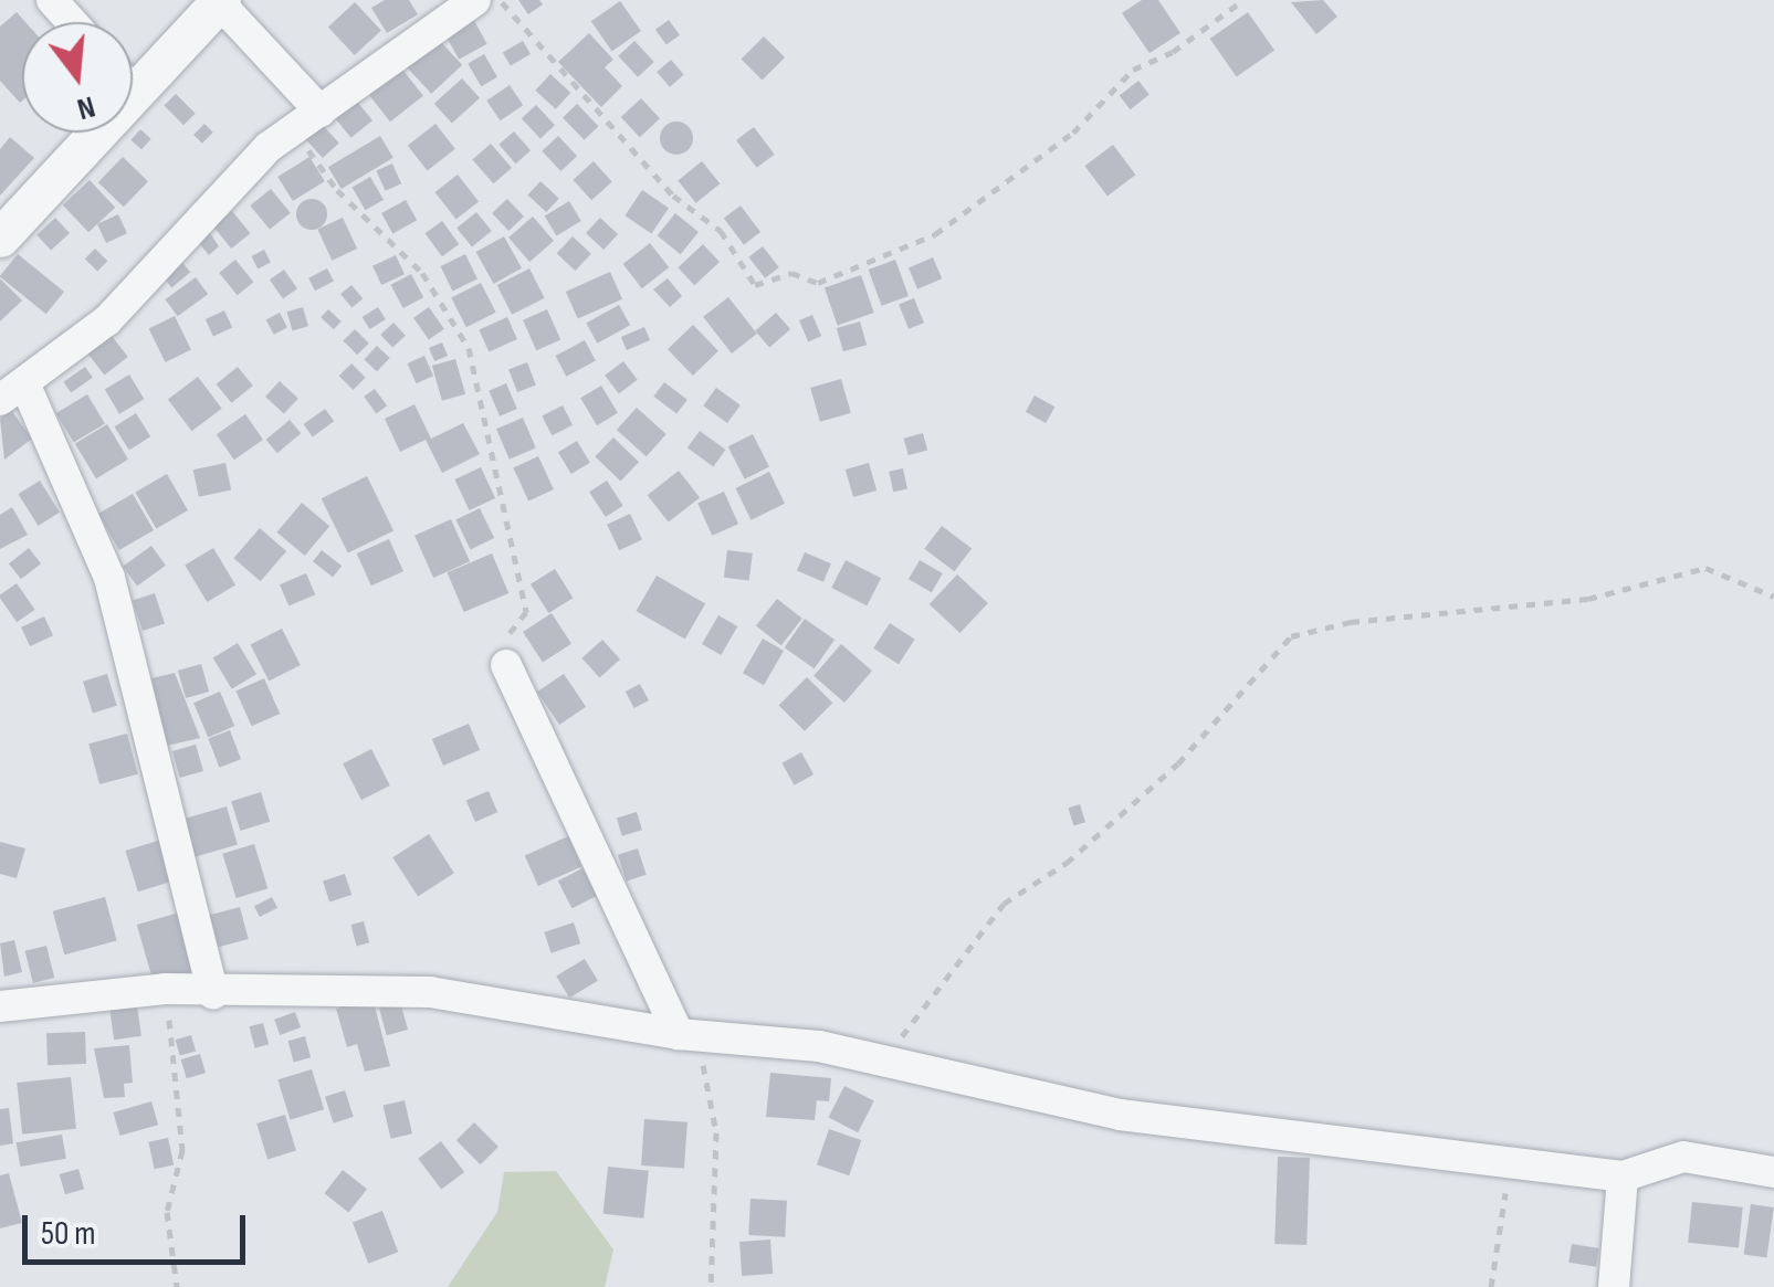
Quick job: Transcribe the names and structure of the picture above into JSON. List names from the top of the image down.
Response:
{
  "scale_bar": "50 m",
  "north": "bottom"
}
